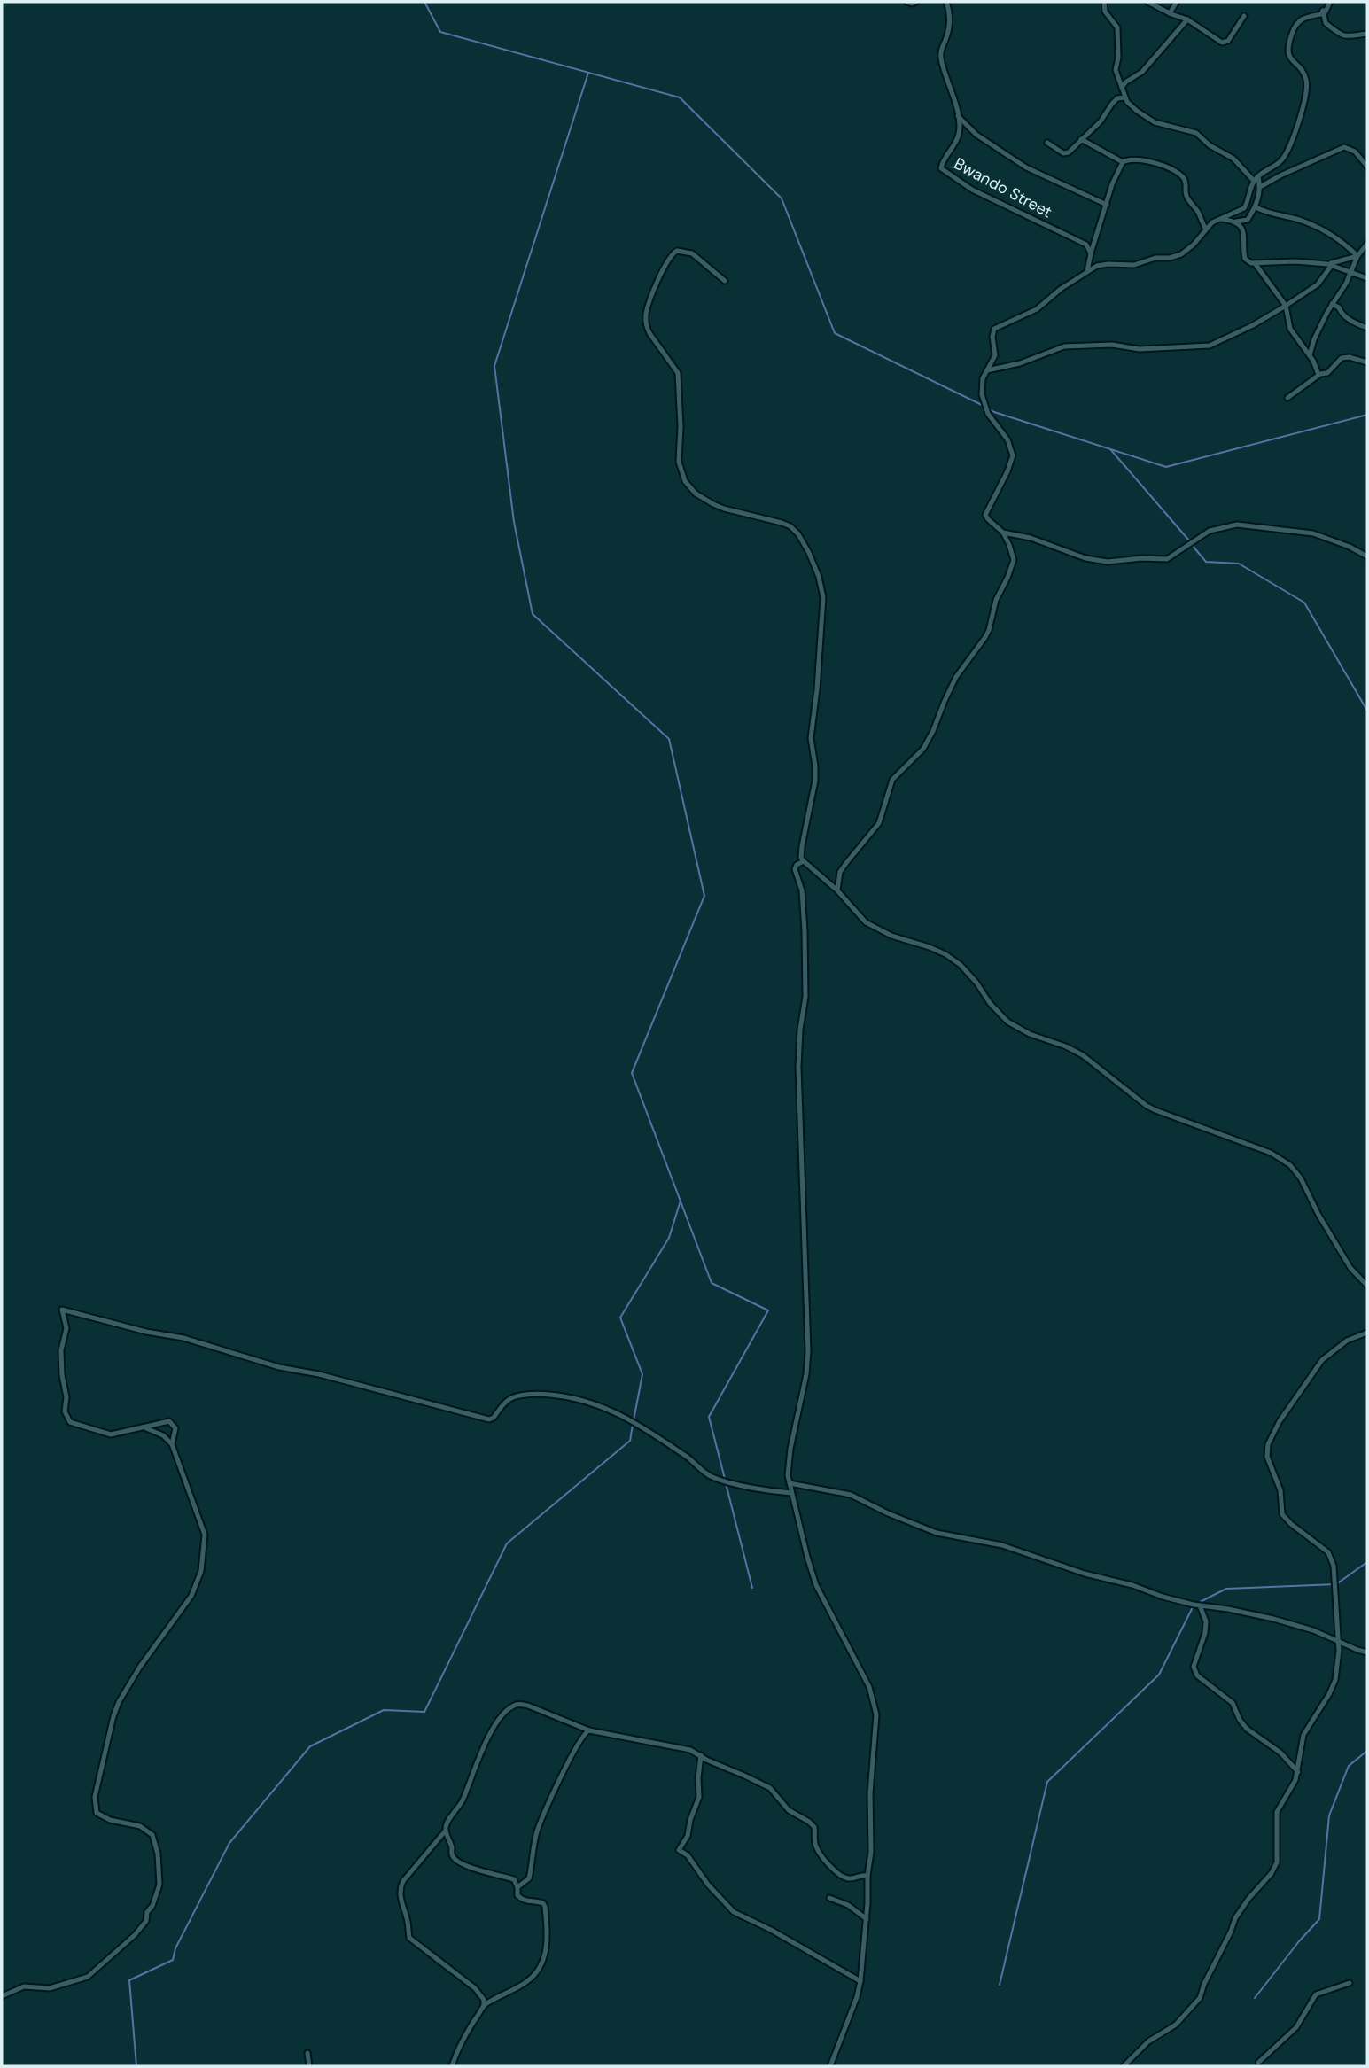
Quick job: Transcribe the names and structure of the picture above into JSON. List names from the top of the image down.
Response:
{
  "streets": {
    "street": ["Bwando Street"]
  }
}
